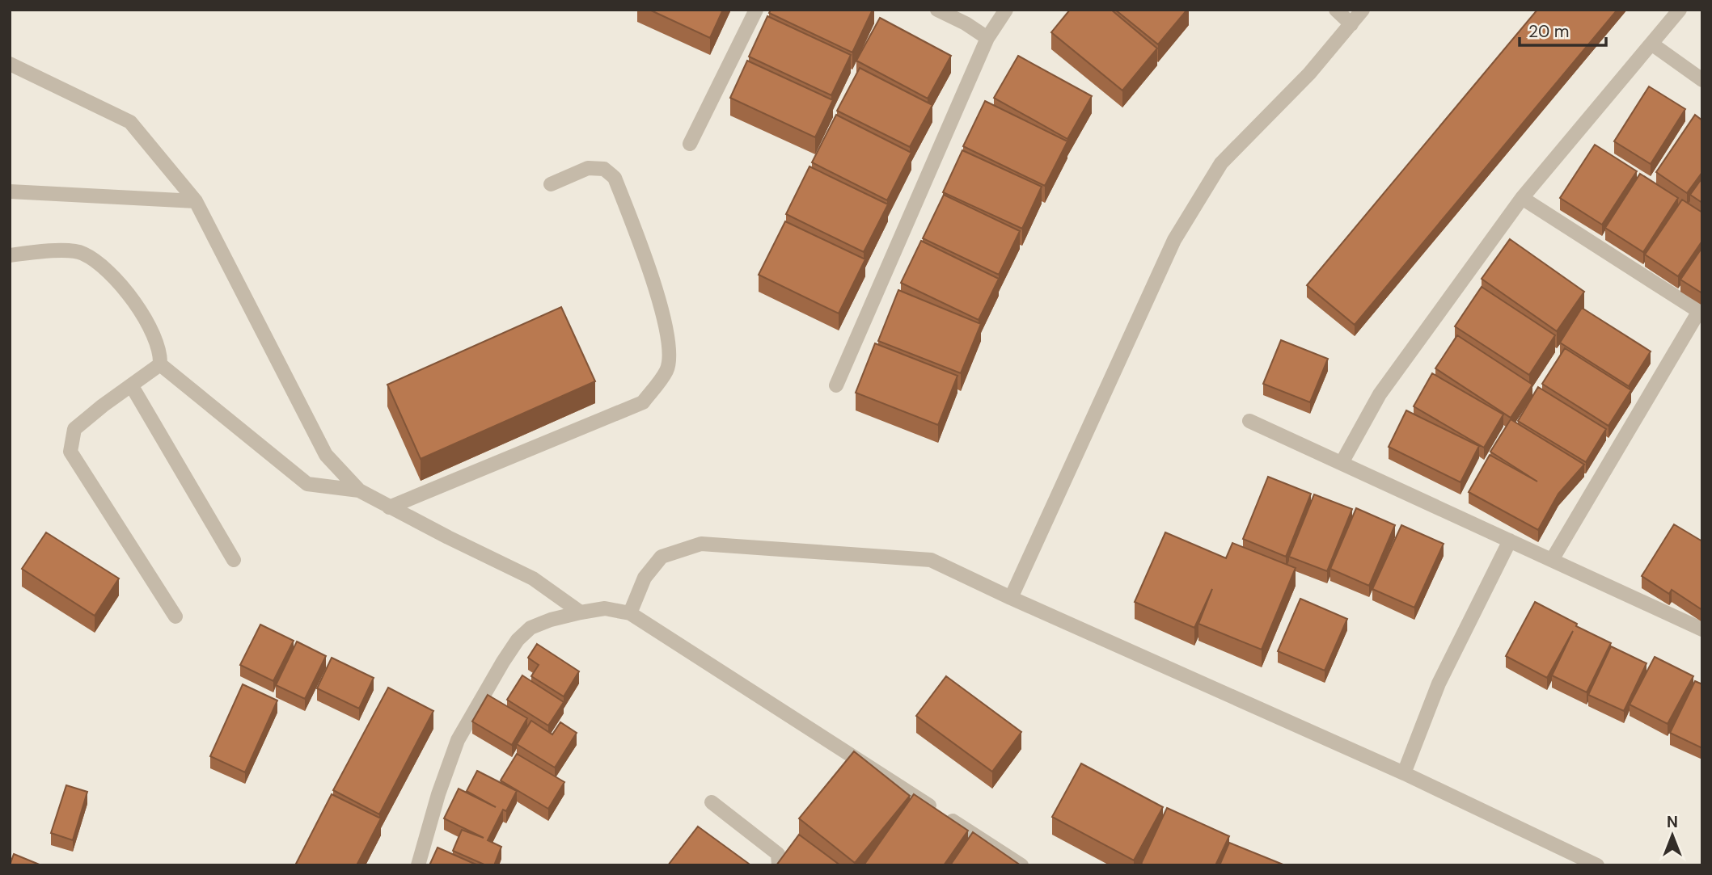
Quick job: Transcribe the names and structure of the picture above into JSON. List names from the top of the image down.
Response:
{
  "scale_bar": "20 m",
  "north": "top"
}
